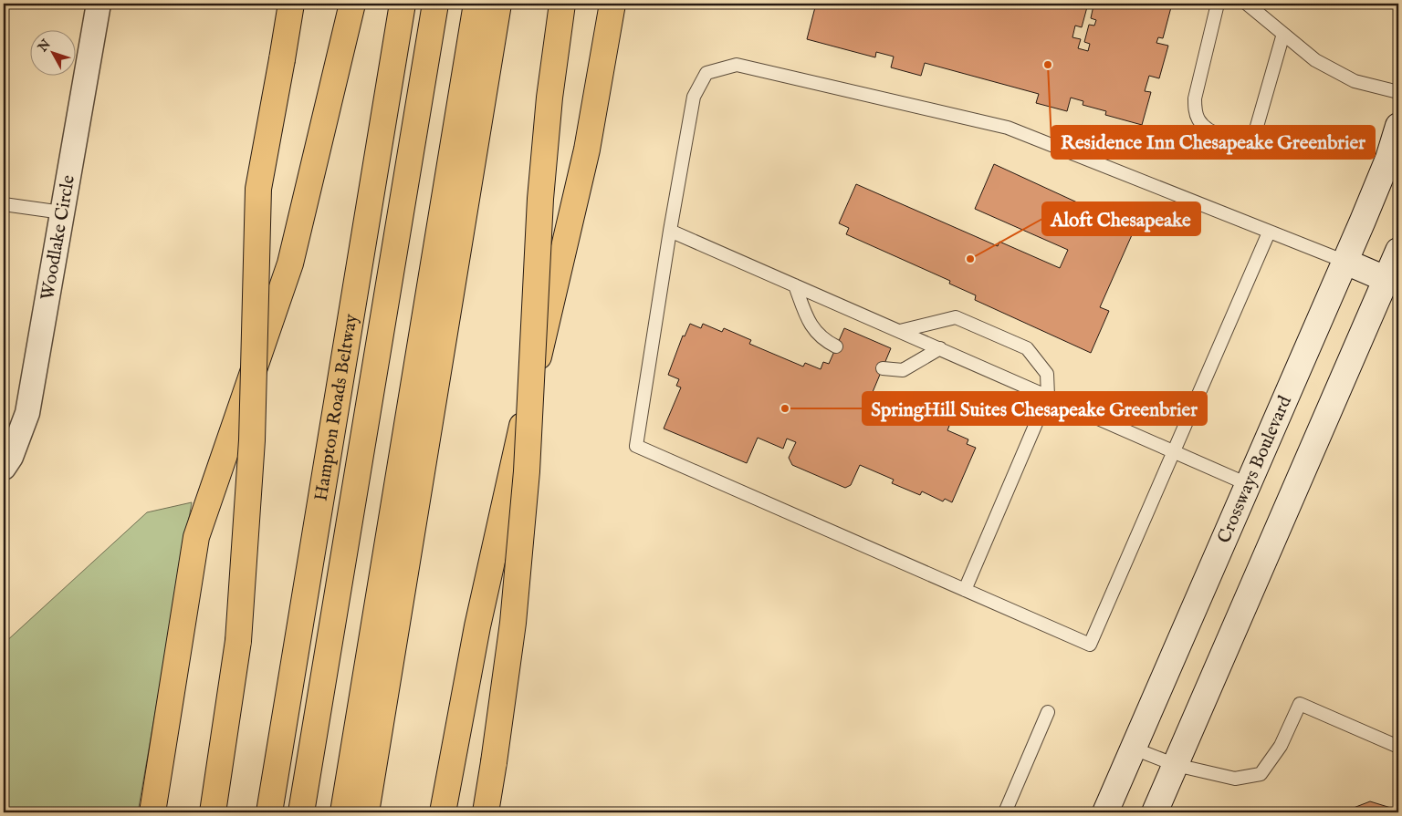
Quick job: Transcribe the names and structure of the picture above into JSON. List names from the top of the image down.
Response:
{
  "streets": {
    "highway": ["Hampton Roads Beltway"],
    "street": ["Woodlake Circle", "Crossways Boulevard"]
  },
  "places": ["Residence Inn Chesapeake Greenbrier", "Aloft Chesapeake", "SpringHill Suites Chesapeake Greenbrier"],
  "north": "top left"
}
